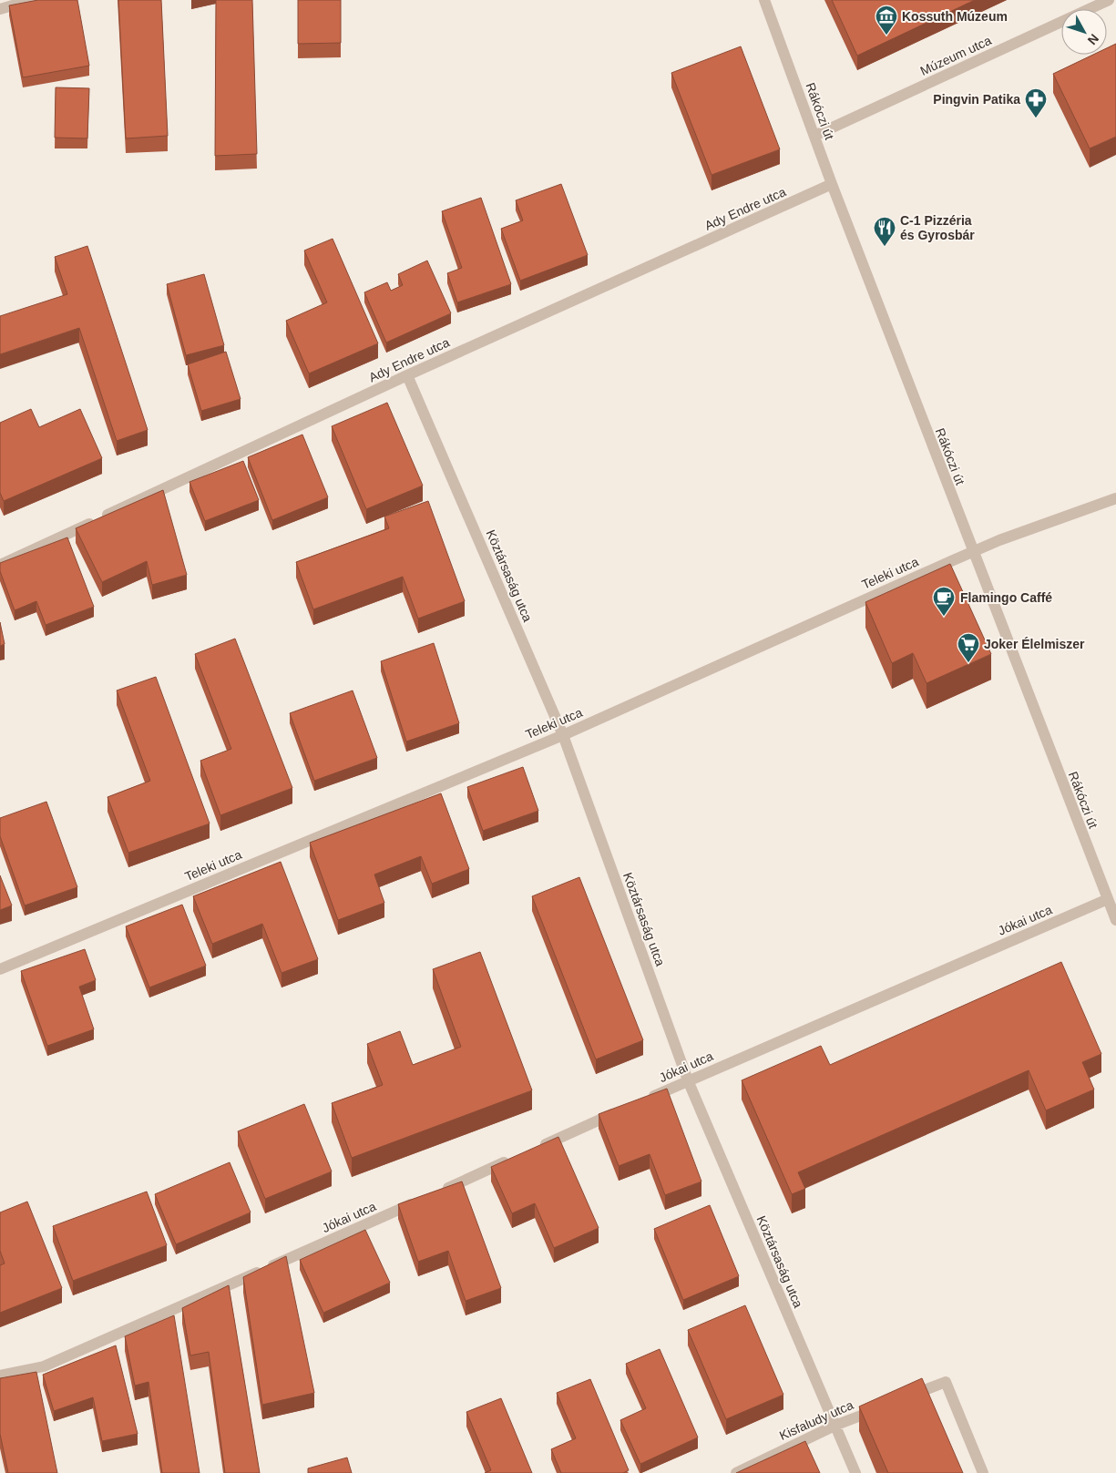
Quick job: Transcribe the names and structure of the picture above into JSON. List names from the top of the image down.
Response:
{
  "streets": {
    "street": [
      "Múzeum utca",
      "Rákóczi út",
      "Ady Endre utca",
      "Teleki utca",
      "Köztársaság utca",
      "Jókai utca",
      "Kisfaludy utca"
    ]
  },
  "crossings": [
    ["Múzeum utca", "Rákóczi út"],
    ["Rákóczi út", "Ady Endre utca"],
    ["Rákóczi út", "Teleki utca"],
    ["Rákóczi út", "Jókai utca"],
    ["Ady Endre utca", "Köztársaság utca"],
    ["Teleki utca", "Köztársaság utca"],
    ["Köztársaság utca", "Jókai utca"],
    ["Köztársaság utca", "Kisfaludy utca"]
  ],
  "places": {
    "museum": ["Kossuth Múzeum"],
    "pharmacy": ["Pingvin Patika"],
    "restaurant": ["C-1 Pizzéria és Gyrosbár"],
    "cafe": ["Flamingo Caffé"],
    "supermarket": ["Joker Élelmiszer"]
  },
  "north": "bottom right"
}
